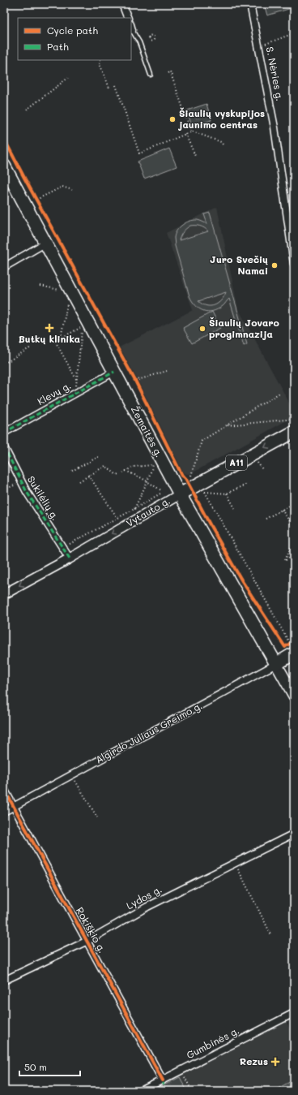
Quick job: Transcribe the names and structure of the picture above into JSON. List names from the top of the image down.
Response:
{
  "streets": {
    "highway": [
      "Žemaitės g.",
      "A11",
      "Vytauto g.",
      "Algirdo Juliaus Greimo g."
    ],
    "street": [
      "S. Nėries g.",
      "Klevų g.",
      "Sukilėlių g.",
      "Lydos g.",
      "Rokiškio g.",
      "Gumbinės g."
    ]
  },
  "crossings": [
    ["Klevų g.", "Žemaitės g."],
    ["Žemaitės g.", "Vytauto g."],
    ["Žemaitės g.", "Algirdo Juliaus Greimo g."],
    ["Sukilėlių g.", "Vytauto g."],
    ["Algirdo Juliaus Greimo g.", "Rokiškio g."],
    ["Lydos g.", "Rokiškio g."],
    ["Rokiškio g.", "Gumbinės g."]
  ],
  "one_way": ["Vytauto g."],
  "places": {
    "other": ["Šiaulių vyskupijos jaunimo centras", "Juro Svečių Namai", "Šiaulių Jovaro progimnazija"],
    "health": ["Butkų klinika", "Rezus"]
  },
  "legend": ["Cycle path", "Path"],
  "scale_bar": "50 m"
}
